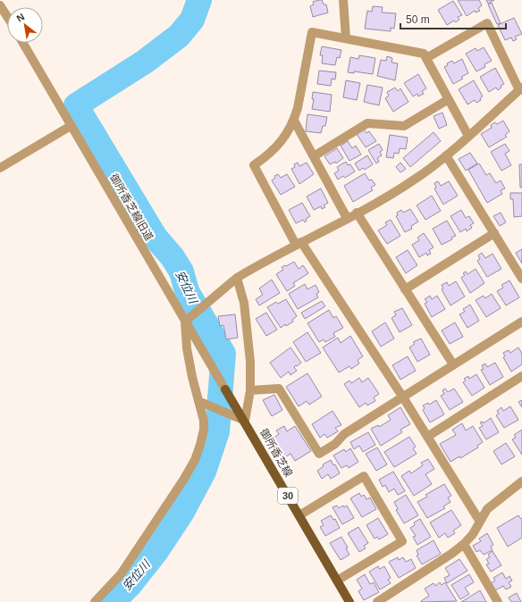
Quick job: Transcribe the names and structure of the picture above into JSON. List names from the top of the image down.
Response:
{
  "streets": {
    "main road": ["御所香芝線", "30"],
    "street": ["御所香芝線旧道"]
  },
  "crossings": [
    ["御所香芝線旧道", "御所香芝線"]
  ],
  "water": ["安位川"],
  "scale_bar": "50 m",
  "north": "top left"
}
